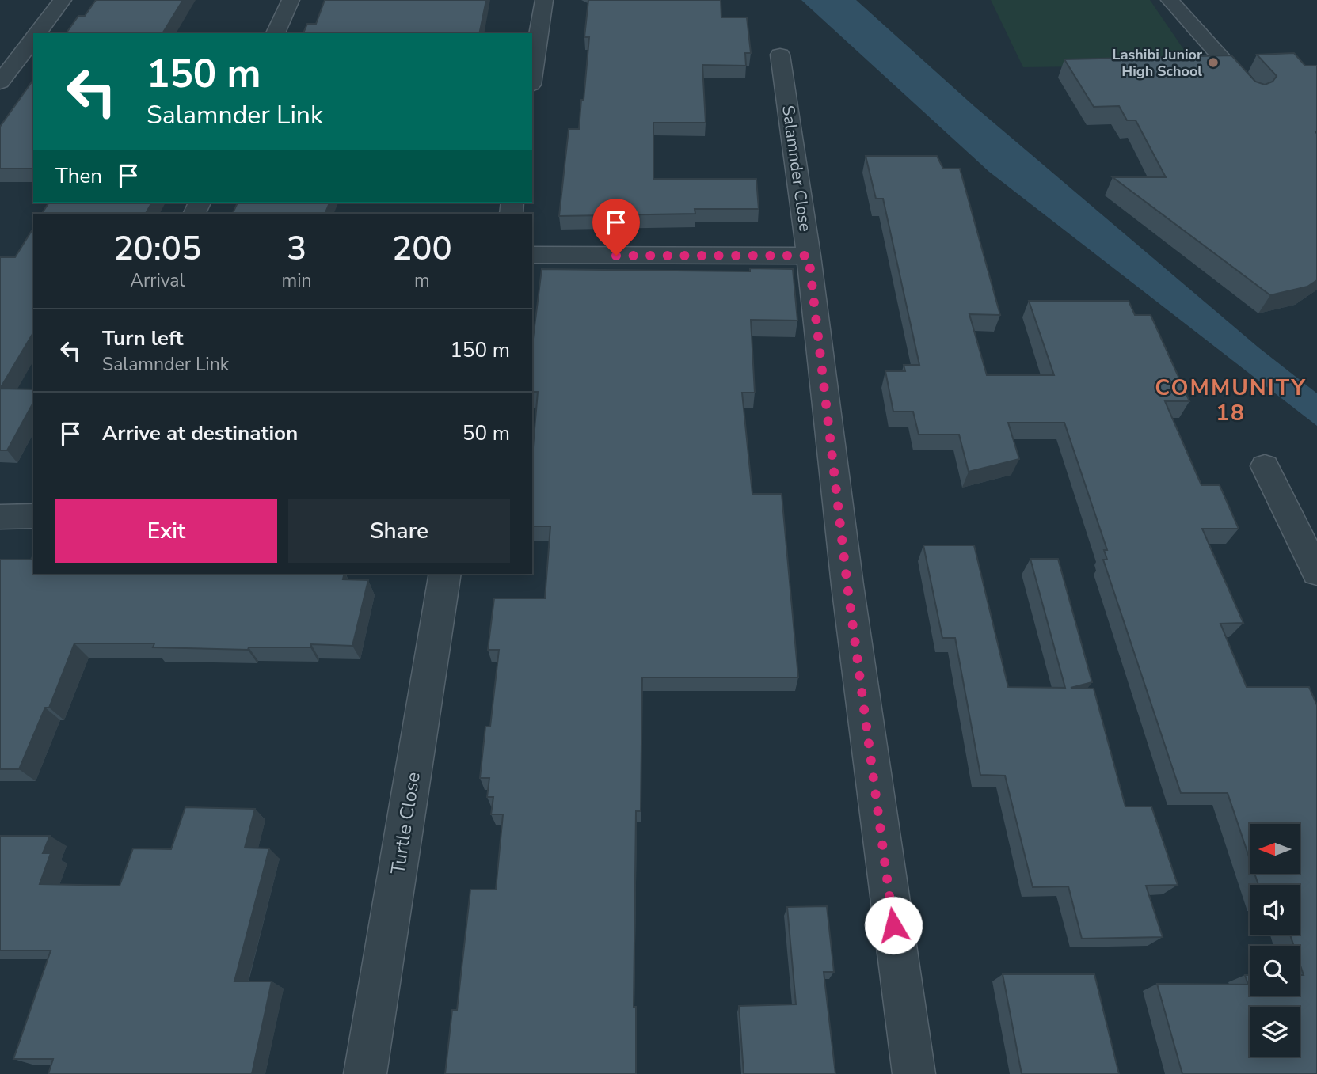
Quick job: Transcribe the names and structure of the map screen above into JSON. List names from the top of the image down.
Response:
{
  "streets": {
    "street": ["Salamnder Close", "Turtle Close"]
  },
  "districts": ["COMMUNITY 18"],
  "places": ["Lashibi Junior High School"],
  "north": "left",
  "page": {
    "turn": ["150 m", "Salamnder Link"],
    "then": "Then",
    "eta": [
      "20:05",
      "Arrival",
      "3",
      "min",
      "200",
      "m"
    ],
    "list": [
      {
        "name": "Turn left",
        "note": "Salamnder Link",
        "value": "150 m"
      },
      {
        "name": "Arrive at destination",
        "value": "50 m"
      }
    ],
    "buttons": ["Exit", "Share"]
  }
}
